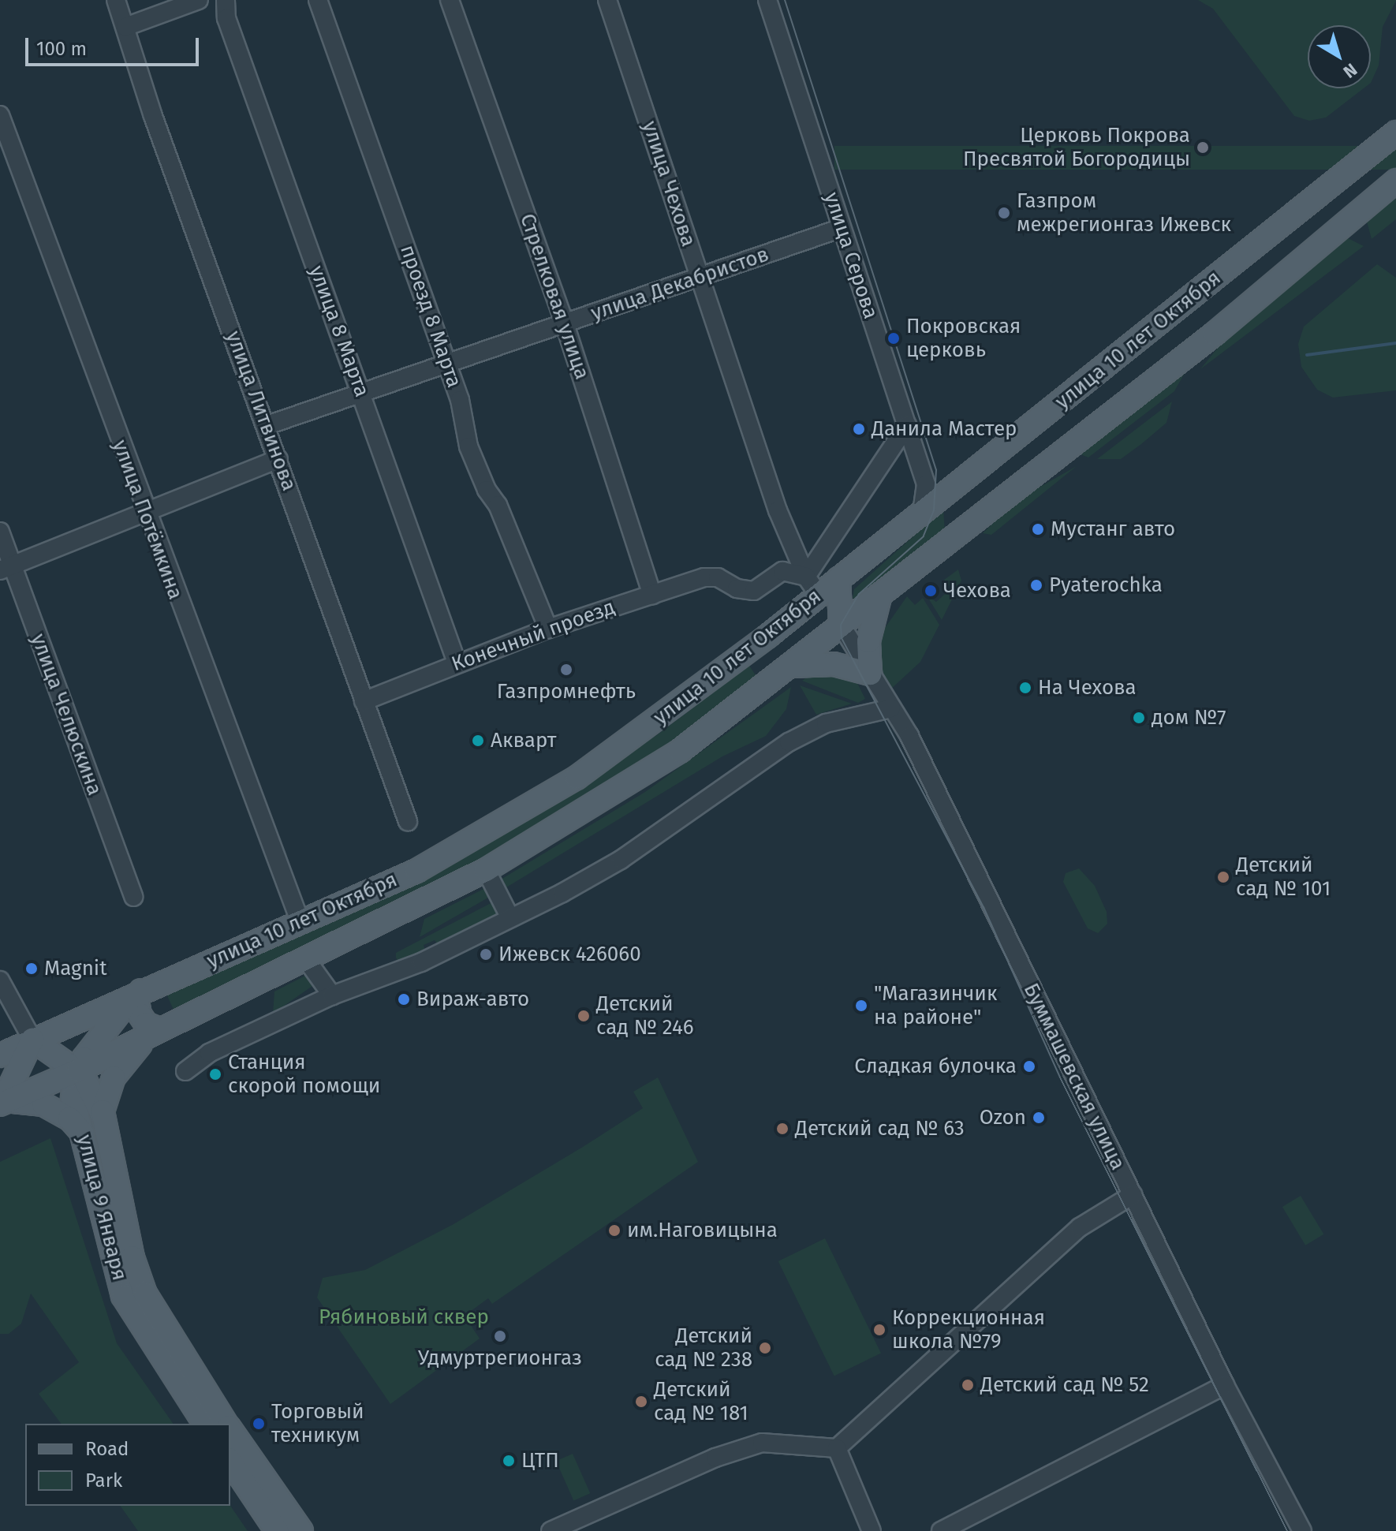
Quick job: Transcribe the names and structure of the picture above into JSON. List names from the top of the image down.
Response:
{
  "streets": {
    "main road": ["улица 10 лет Октября", "улица 9 Января"],
    "street": [
      "улица Чехова",
      "улица Серова",
      "улица Декабристов",
      "Стрелковая улица",
      "проезд 8 Марта",
      "улица 8 Марта",
      "улица Литвинова",
      "улица Потёмкина",
      "Конечный проезд",
      "улица Челюскина",
      "Буммашевская улица"
    ]
  },
  "crossings": [
    ["улица Чехова", "улица Декабристов"],
    ["улица Чехова", "улица 10 лет Октября"],
    ["улица Чехова", "Конечный проезд"],
    ["улица Серова", "улица Декабристов"],
    ["улица Серова", "улица 10 лет Октября"],
    ["улица Декабристов", "Стрелковая улица"],
    ["улица Декабристов", "проезд 8 Марта"],
    ["улица Декабристов", "улица 8 Марта"],
    ["улица Декабристов", "улица Литвинова"],
    ["Стрелковая улица", "Конечный проезд"],
    ["проезд 8 Марта", "Конечный проезд"],
    ["улица 8 Марта", "Конечный проезд"],
    ["улица 10 лет Октября", "улица Потёмкина"],
    ["улица 10 лет Октября", "Конечный проезд"],
    ["улица 10 лет Октября", "Буммашевская улица"],
    ["улица 10 лет Октября", "улица 9 Января"],
    ["улица Литвинова", "Конечный проезд"]
  ],
  "parks": ["Рябиновый сквер"],
  "places": [
    "Церковь Покрова Пресвятой Богородицы",
    "Газпром межрегионгаз Ижевск",
    "Покровская церковь",
    "Данила Мастер",
    "Мустанг авто",
    "Pyaterochka",
    "Чехова",
    "Газпромнефть",
    "На Чехова",
    "дом №7",
    "Акварт",
    "Детский сад № 101",
    "Ижевск 426060",
    "Magnit",
    "Вираж-авто",
    "\"Магазинчик на районе\"",
    "Детский сад № 246",
    "Сладкая булочка",
    "Станция скорой помощи",
    "Ozon",
    "Детский сад № 63",
    "им.Наговицына",
    "Коррекционная школа №79",
    "Удмуртрегионгаз",
    "Детский сад № 238",
    "Детский сад № 52",
    "Детский сад № 181",
    "Торговый техникум",
    "ЦТП"
  ],
  "legend": ["Road", "Park"],
  "scale_bar": "100 m",
  "north": "bottom right"
}
